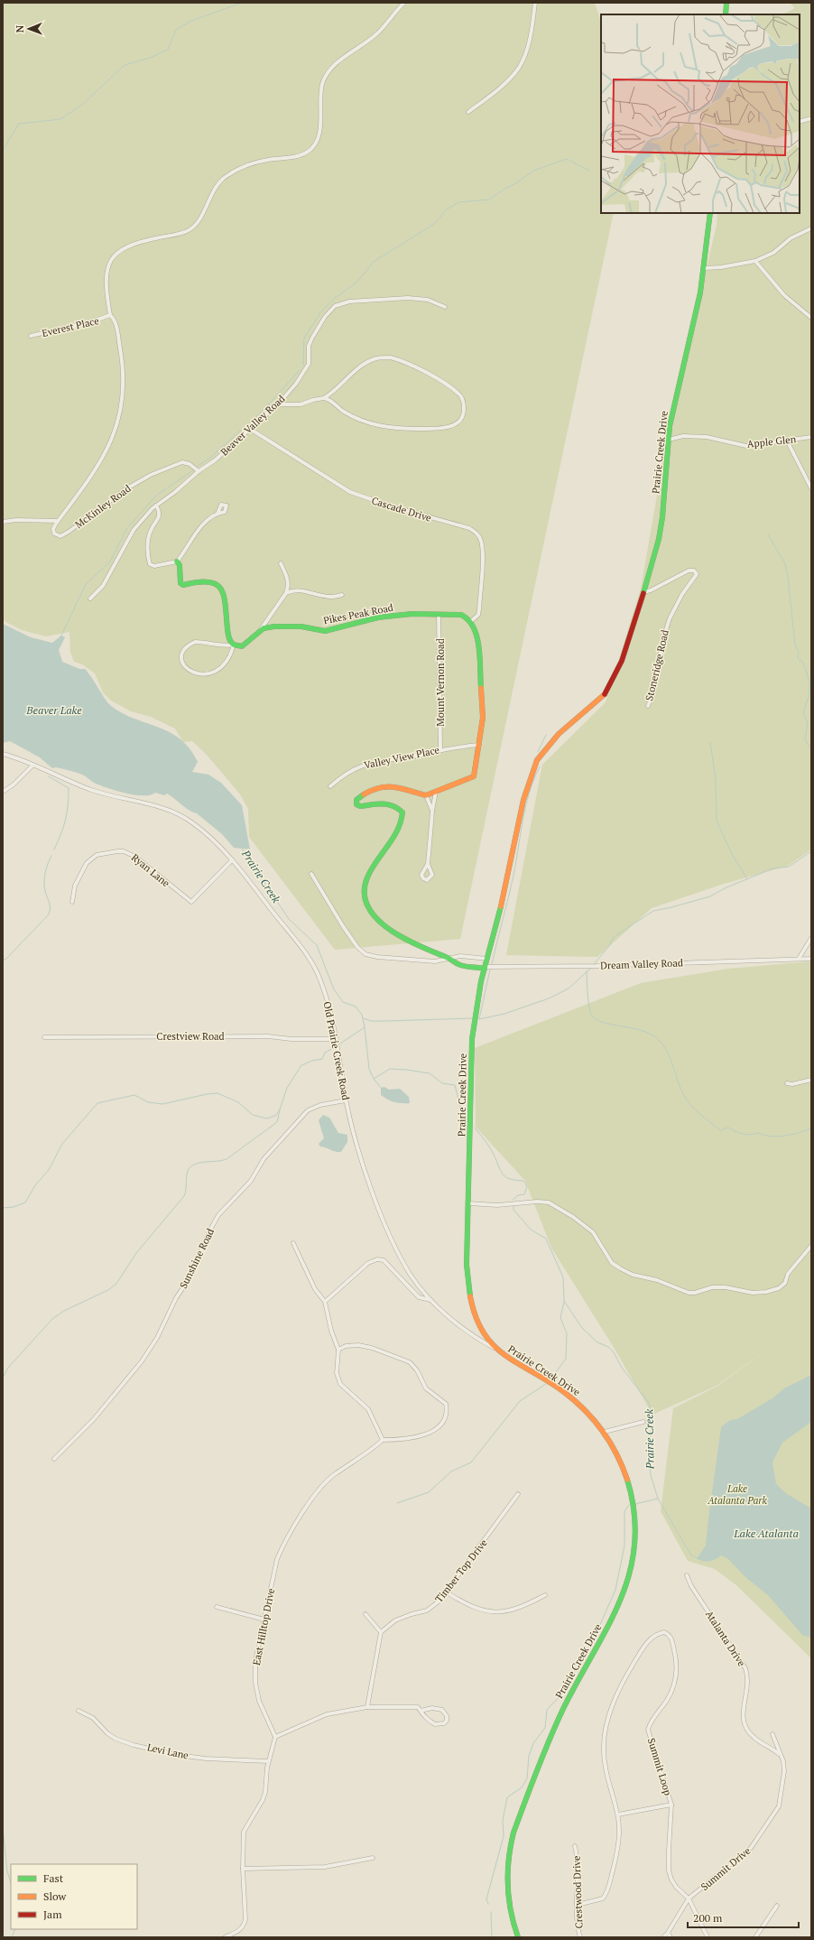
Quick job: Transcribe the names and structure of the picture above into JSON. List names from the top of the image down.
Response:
{
  "streets": {
    "main road": ["Prairie Creek Drive", "Pikes Peak Road"],
    "street": [
      "Everest Place",
      "Beaver Valley Road",
      "Apple Glen",
      "McKinley Road",
      "Cascade Drive",
      "Stoneridge Road",
      "Mount Vernon Road",
      "Valley View Place",
      "Ryan Lane",
      "Dream Valley Road",
      "Crestview Road",
      "Old Prairie Creek Road",
      "Sunshine Road",
      "Timber Top Drive",
      "East Hilltop Drive",
      "Atalanta Drive",
      "Levi Lane",
      "Summit Loop",
      "Summit Drive",
      "Crestwood Drive"
    ]
  },
  "crossings": [
    ["Beaver Valley Road", "McKinley Road"],
    ["Beaver Valley Road", "Cascade Drive"],
    ["Apple Glen", "Prairie Creek Drive"],
    ["Prairie Creek Drive", "Stoneridge Road"],
    ["Prairie Creek Drive", "Dream Valley Road"],
    ["Prairie Creek Drive", "Old Prairie Creek Road"],
    ["Cascade Drive", "Pikes Peak Road"],
    ["Pikes Peak Road", "Mount Vernon Road"],
    ["Mount Vernon Road", "Valley View Place"],
    ["Ryan Lane", "Old Prairie Creek Road"],
    ["Crestview Road", "Old Prairie Creek Road"],
    ["Old Prairie Creek Road", "Sunshine Road"],
    ["Atalanta Drive", "Summit Drive"],
    ["Summit Loop", "Summit Drive"],
    ["Summit Loop", "Crestwood Drive"]
  ],
  "water": ["Beaver Lake", "Prairie Creek", "Lake Atalanta"],
  "parks": ["Lake Atalanta Park"],
  "legend": ["Fast", "Slow", "Jam"],
  "scale_bar": "200 m",
  "north": "left"
}
